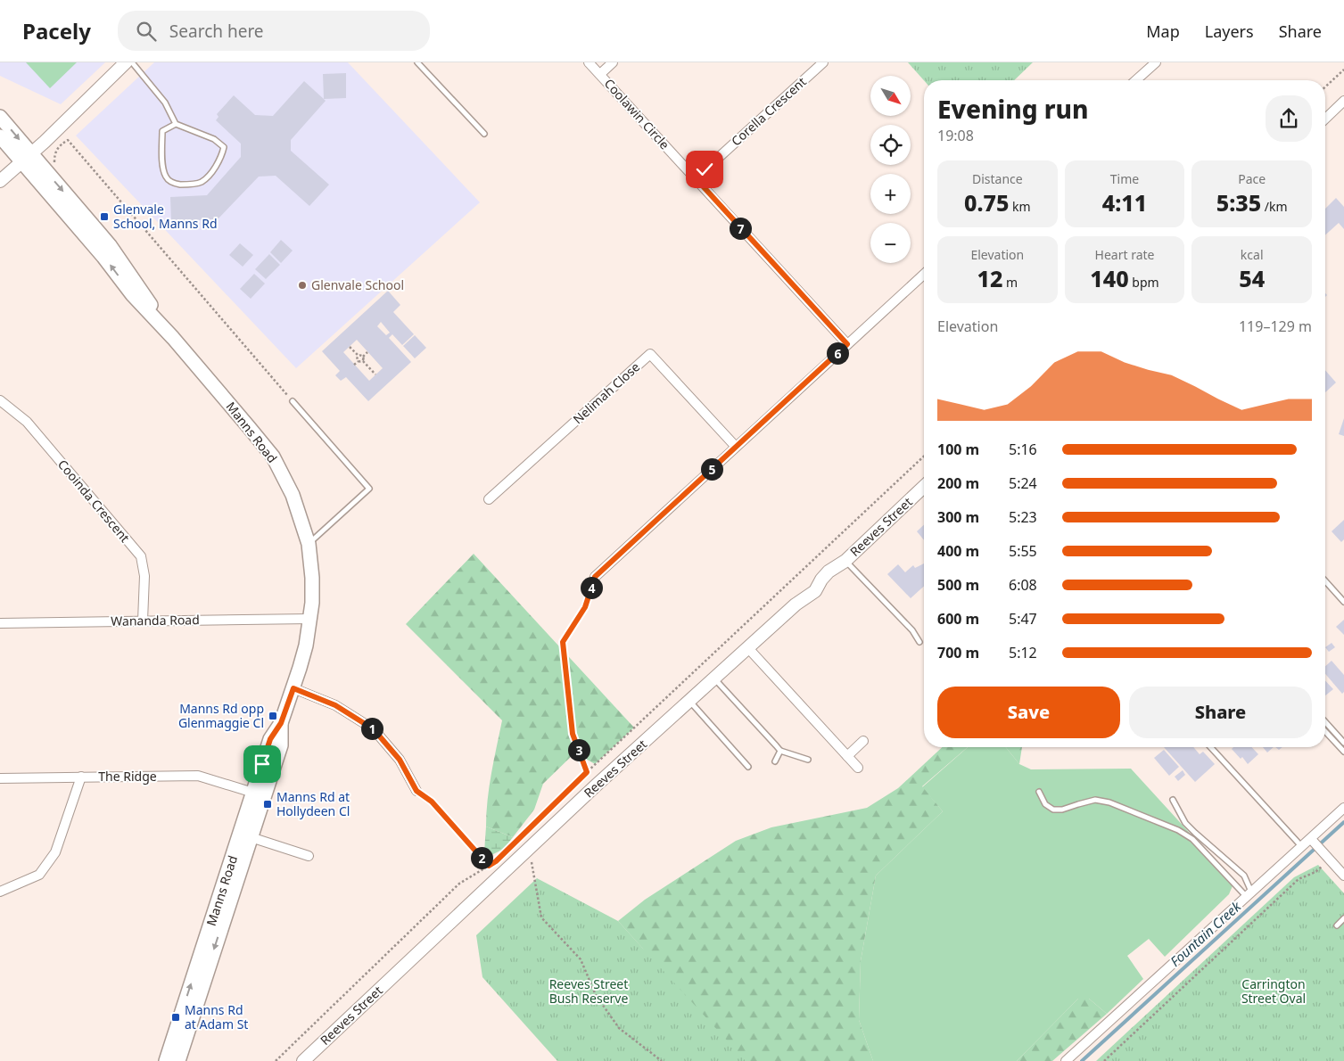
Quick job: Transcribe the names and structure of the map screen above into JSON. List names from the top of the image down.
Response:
{
  "streets": {
    "main road": ["Manns Road"],
    "street": [
      "Corella Crescent",
      "Coolawin Circle",
      "Nelimah Close",
      "Cooinda Crescent",
      "Reeves Street",
      "Wananda Road",
      "The Ridge"
    ]
  },
  "crossings": [
    ["Corella Crescent", "Coolawin Circle"],
    ["Manns Road", "Wananda Road"],
    ["Manns Road", "The Ridge"],
    ["Cooinda Crescent", "Wananda Road"]
  ],
  "water": ["Fountain Creek"],
  "parks": ["Reeves Street Bush Reserve", "Carrington Street Oval"],
  "places": {
    "transit": [
      "Glenvale School, Manns Rd",
      "Manns Rd opp Glenmaggie Cl",
      "Manns Rd at Hollydeen Cl",
      "Manns Rd at Adam St"
    ],
    "other": ["Glenvale School"]
  },
  "north": "bottom right",
  "page": {
    "header": "Pacely",
    "search": "Search here",
    "nav": ["Map", "Layers", "Share"],
    "map_buttons": ["+", "−"],
    "heading": ["Evening run", "19:08"],
    "stats": [
      ["Distance", "0.75 km"],
      ["Time", "4:11"],
      ["Pace", "5:35 /km"],
      ["Elevation", "12 m"],
      ["Heart rate", "140 bpm"],
      ["kcal", "54"]
    ],
    "pins": [
      "7",
      "6",
      "5",
      "4",
      "1",
      "3",
      "2"
    ],
    "chart": ["Elevation", "119–129 m"],
    "list": [
      {
        "name": "100 m",
        "note": "5:16"
      },
      {
        "name": "200 m",
        "note": "5:24"
      },
      {
        "name": "300 m",
        "note": "5:23"
      },
      {
        "name": "400 m",
        "note": "5:55"
      },
      {
        "name": "500 m",
        "note": "6:08"
      },
      {
        "name": "600 m",
        "note": "5:47"
      },
      {
        "name": "700 m",
        "note": "5:12"
      }
    ],
    "buttons": ["Save", "Share"]
  }
}
